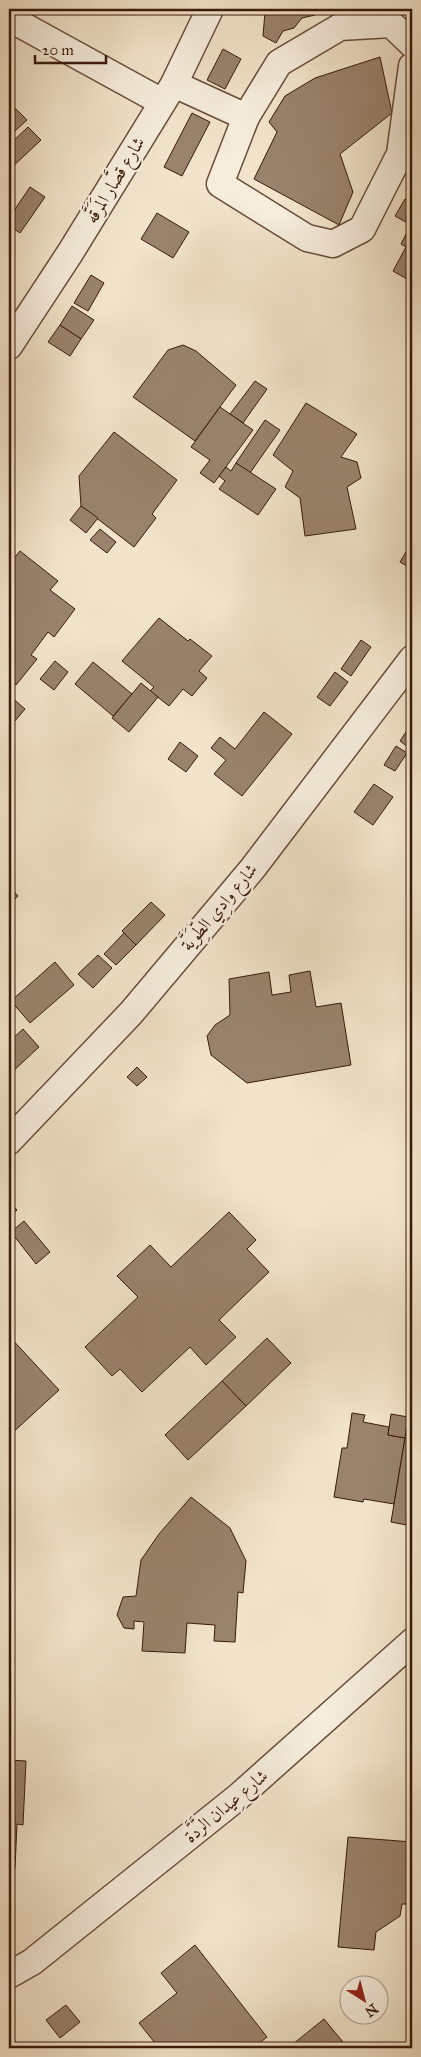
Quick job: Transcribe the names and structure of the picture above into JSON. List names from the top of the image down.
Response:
{
  "streets": {
    "street": ["شارع قصَّار المَرَقَّه", "شارع وادِي الطِّوَيَّة", "شارع عِيدان الرَّدَّة"]
  },
  "scale_bar": "20 m",
  "north": "bottom right"
}
